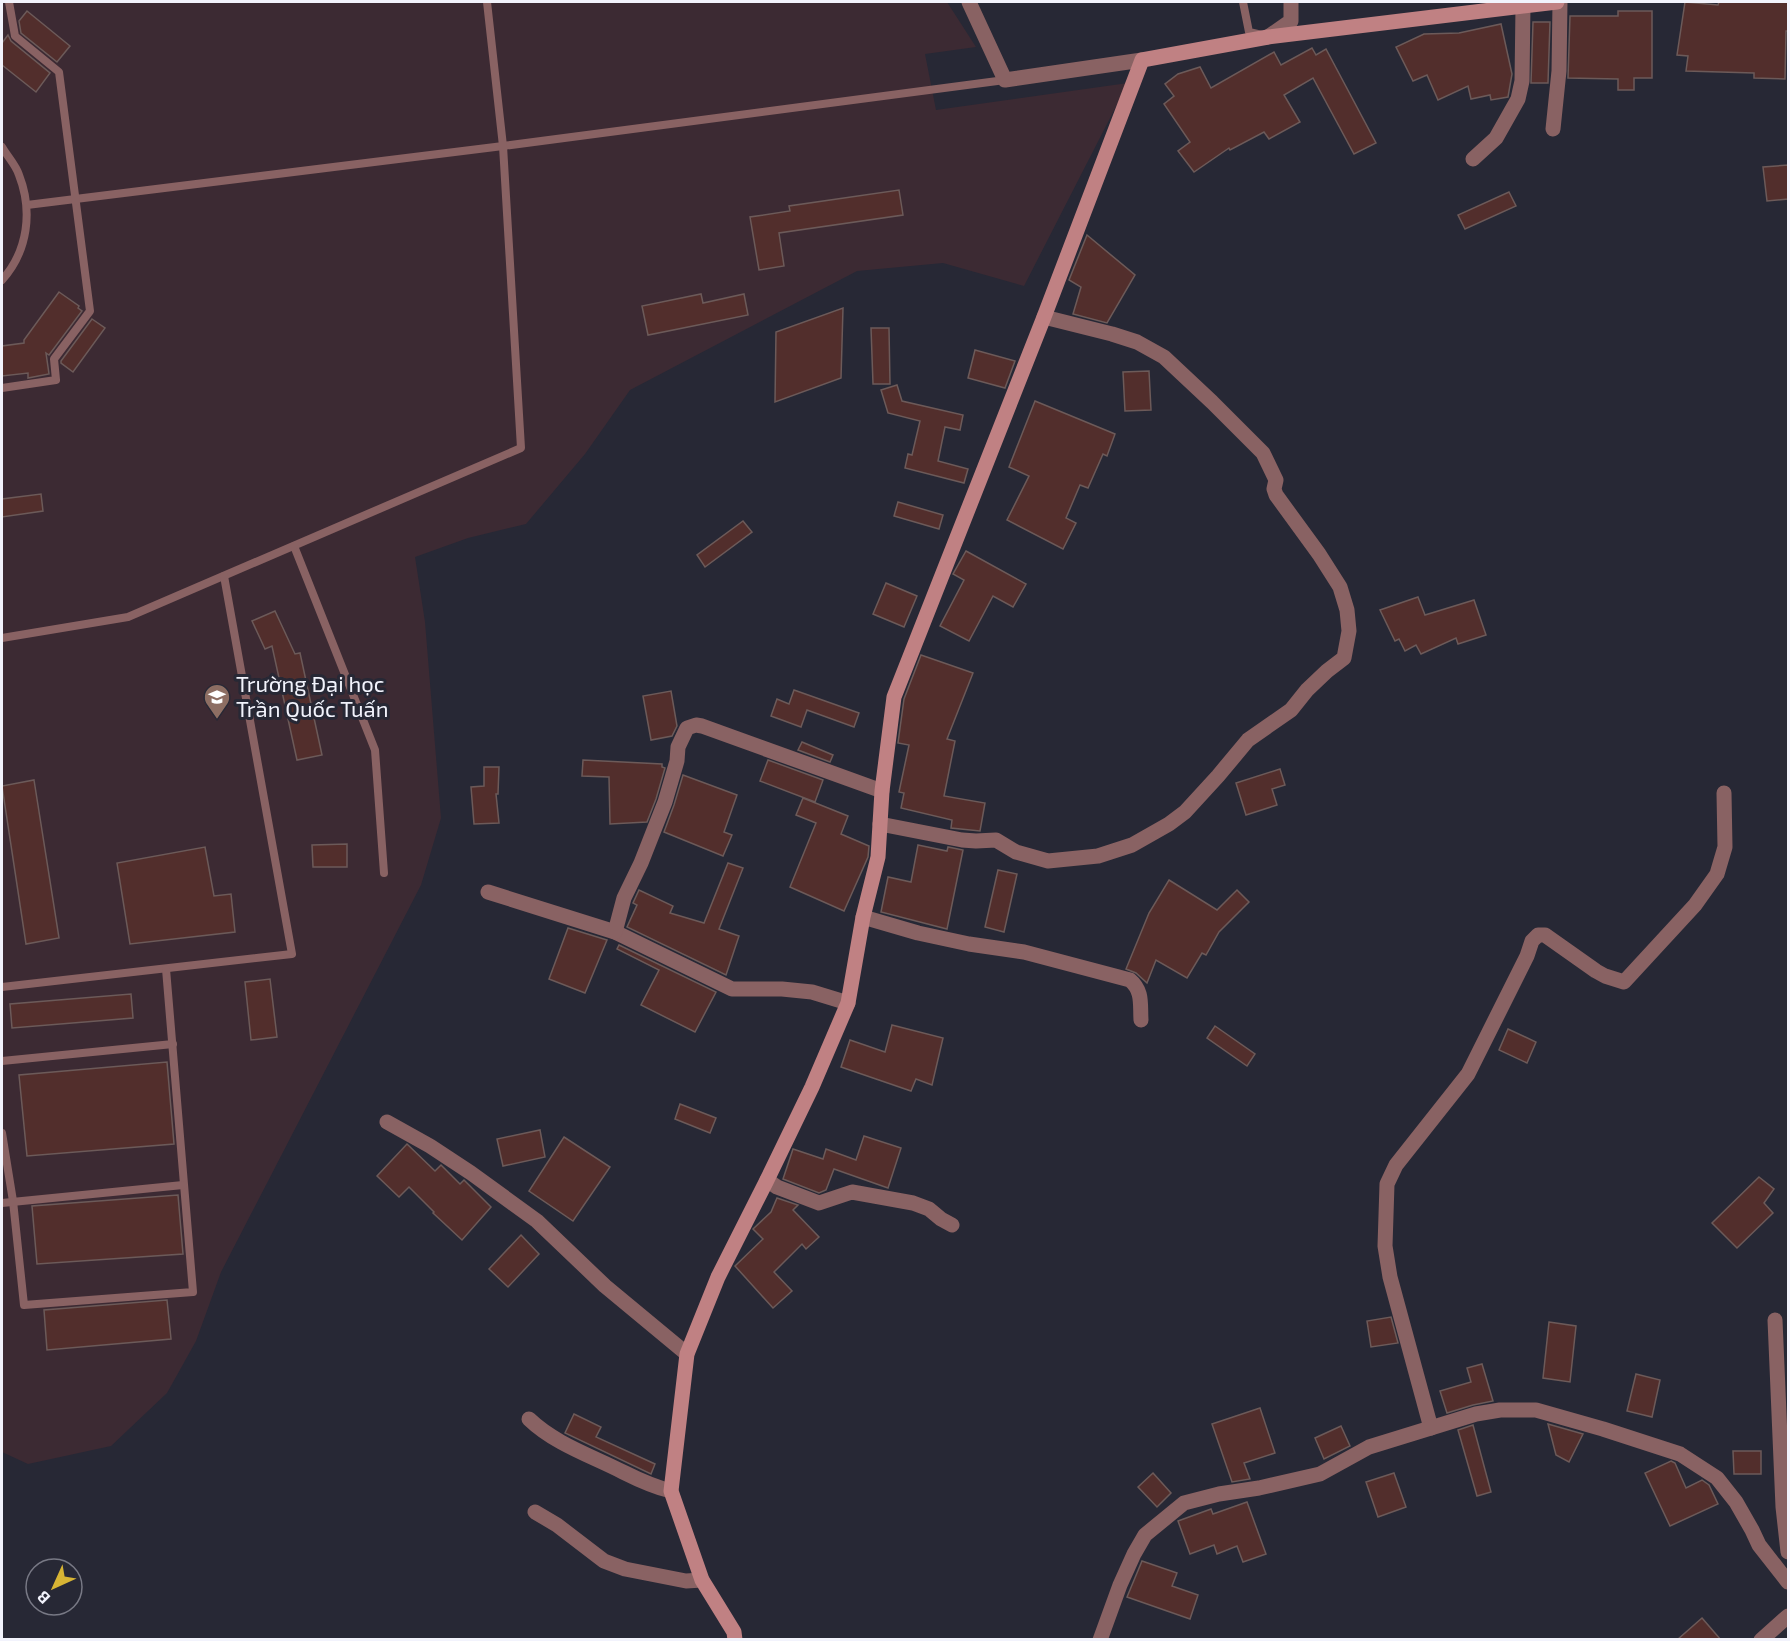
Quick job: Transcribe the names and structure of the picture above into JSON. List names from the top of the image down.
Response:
{
  "places": {
    "school or university": ["Trường Đại học Trần Quốc Tuấn"]
  },
  "north": "bottom left"
}
